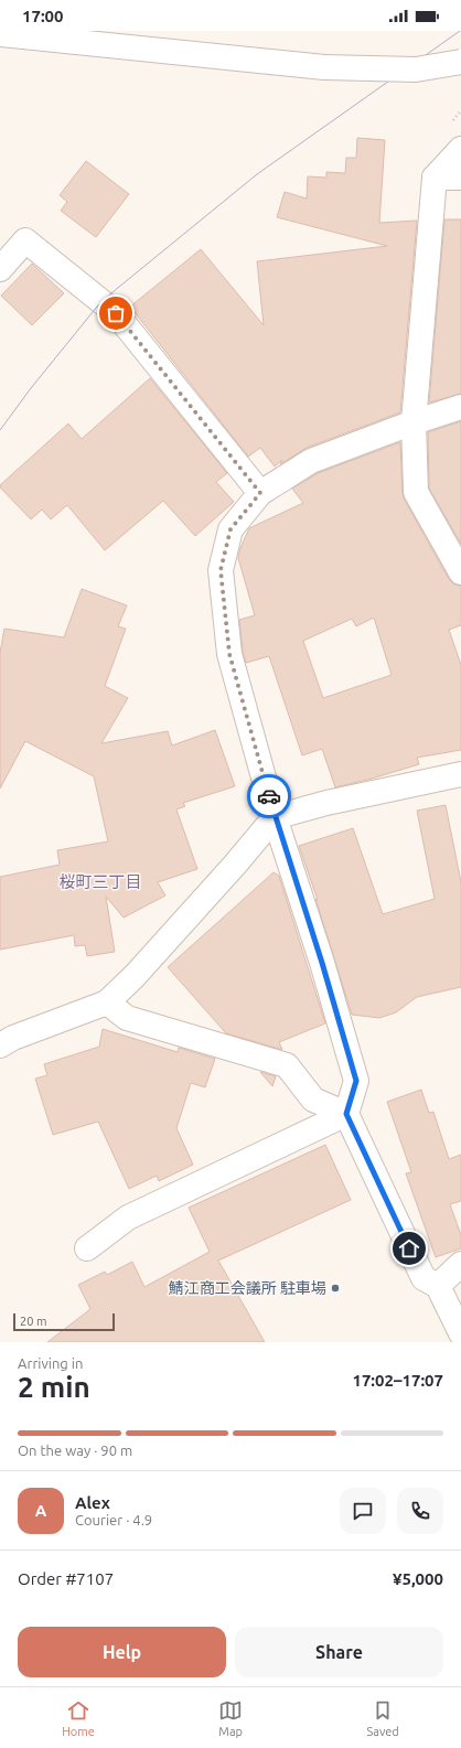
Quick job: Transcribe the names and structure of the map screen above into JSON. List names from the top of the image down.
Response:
{
  "districts": ["桜町三丁目"],
  "places": ["鯖江商工会議所 駐車場"],
  "scale_bar": "20 m",
  "page": {
    "status": "17:00",
    "scale": "20 m",
    "heading": ["2 min", "Arriving in", "17:02–17:07"],
    "panel": [
      "Alex",
      "Courier · 4.9",
      "Order #7107",
      "¥5,000"
    ],
    "bar": "On the way · 90 m",
    "round": "A",
    "buttons": ["Help", "Share"],
    "tabs": ["Home", "Map", "Saved"]
  }
}
